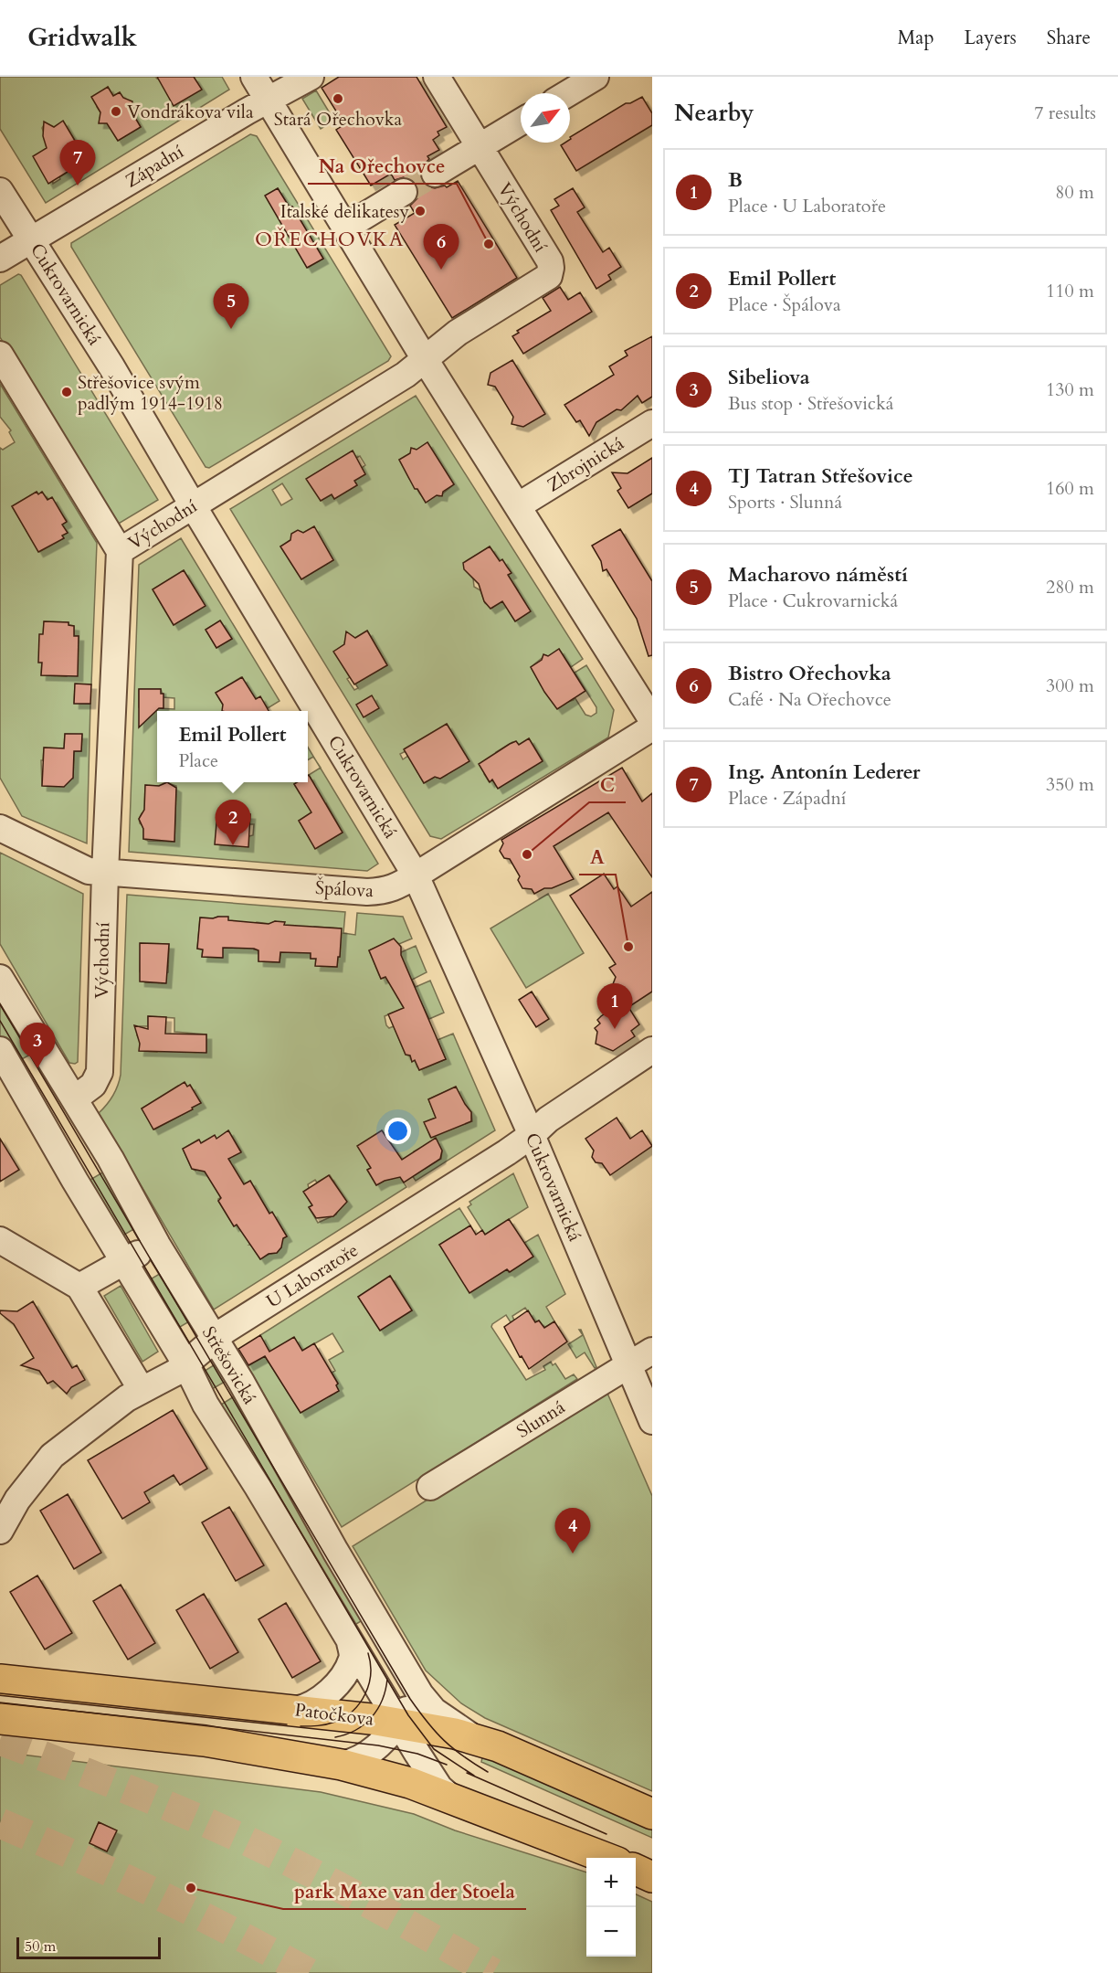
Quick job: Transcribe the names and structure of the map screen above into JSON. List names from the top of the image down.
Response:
{
  "streets": {
    "main road": ["Patočkova"],
    "street": [
      "Západní",
      "Východní",
      "Cukrovarnická",
      "Zbrojnická",
      "Špálova",
      "U Laboratoře",
      "Střešovická",
      "Slunná"
    ]
  },
  "crossings": [
    ["Západní", "Cukrovarnická"],
    ["Východní", "Cukrovarnická"],
    ["Východní", "Špálova"],
    ["Východní", "Střešovická"],
    ["Cukrovarnická", "Špálova"],
    ["Cukrovarnická", "U Laboratoře"],
    ["Cukrovarnická", "Slunná"],
    ["U Laboratoře", "Střešovická"],
    ["Střešovická", "Patočkova"]
  ],
  "districts": ["OŘECHOVKA"],
  "places": [
    "Stará Ořechovka",
    "Vondrákova vila",
    "Italské delikatesy",
    "Na Ořechovce",
    "Střešovice svým padlým 1914-1918",
    "C",
    "A",
    "park Maxe van der Stoela"
  ],
  "scale_bar": "50 m",
  "north": "top right",
  "page": {
    "header": "Gridwalk",
    "nav": ["Map", "Layers", "Share"],
    "heading": ["Nearby", "7 results"],
    "pins": [
      "7",
      "6",
      "5",
      "2",
      "1",
      "3",
      "4"
    ],
    "list": [
      {
        "mark": "1",
        "name": "B",
        "note": "Place · U Laboratoře",
        "value": "80 m"
      },
      {
        "mark": "2",
        "name": "Emil Pollert",
        "note": "Place · Špálova",
        "value": "110 m"
      },
      {
        "mark": "3",
        "name": "Sibeliova",
        "note": "Bus stop · Střešovická",
        "value": "130 m"
      },
      {
        "mark": "4",
        "name": "TJ Tatran Střešovice",
        "note": "Sports · Slunná",
        "value": "160 m"
      },
      {
        "mark": "5",
        "name": "Macharovo náměstí",
        "note": "Place · Cukrovarnická",
        "value": "280 m"
      },
      {
        "mark": "6",
        "name": "Bistro Ořechovka",
        "note": "Café · Na Ořechovce",
        "value": "300 m"
      },
      {
        "mark": "7",
        "name": "Ing. Antonín Lederer",
        "note": "Place · Západní",
        "value": "350 m"
      }
    ],
    "popup": ["Emil Pollert", "Place"],
    "map_buttons": ["+", "−"],
    "scale": "50 m"
  }
}
